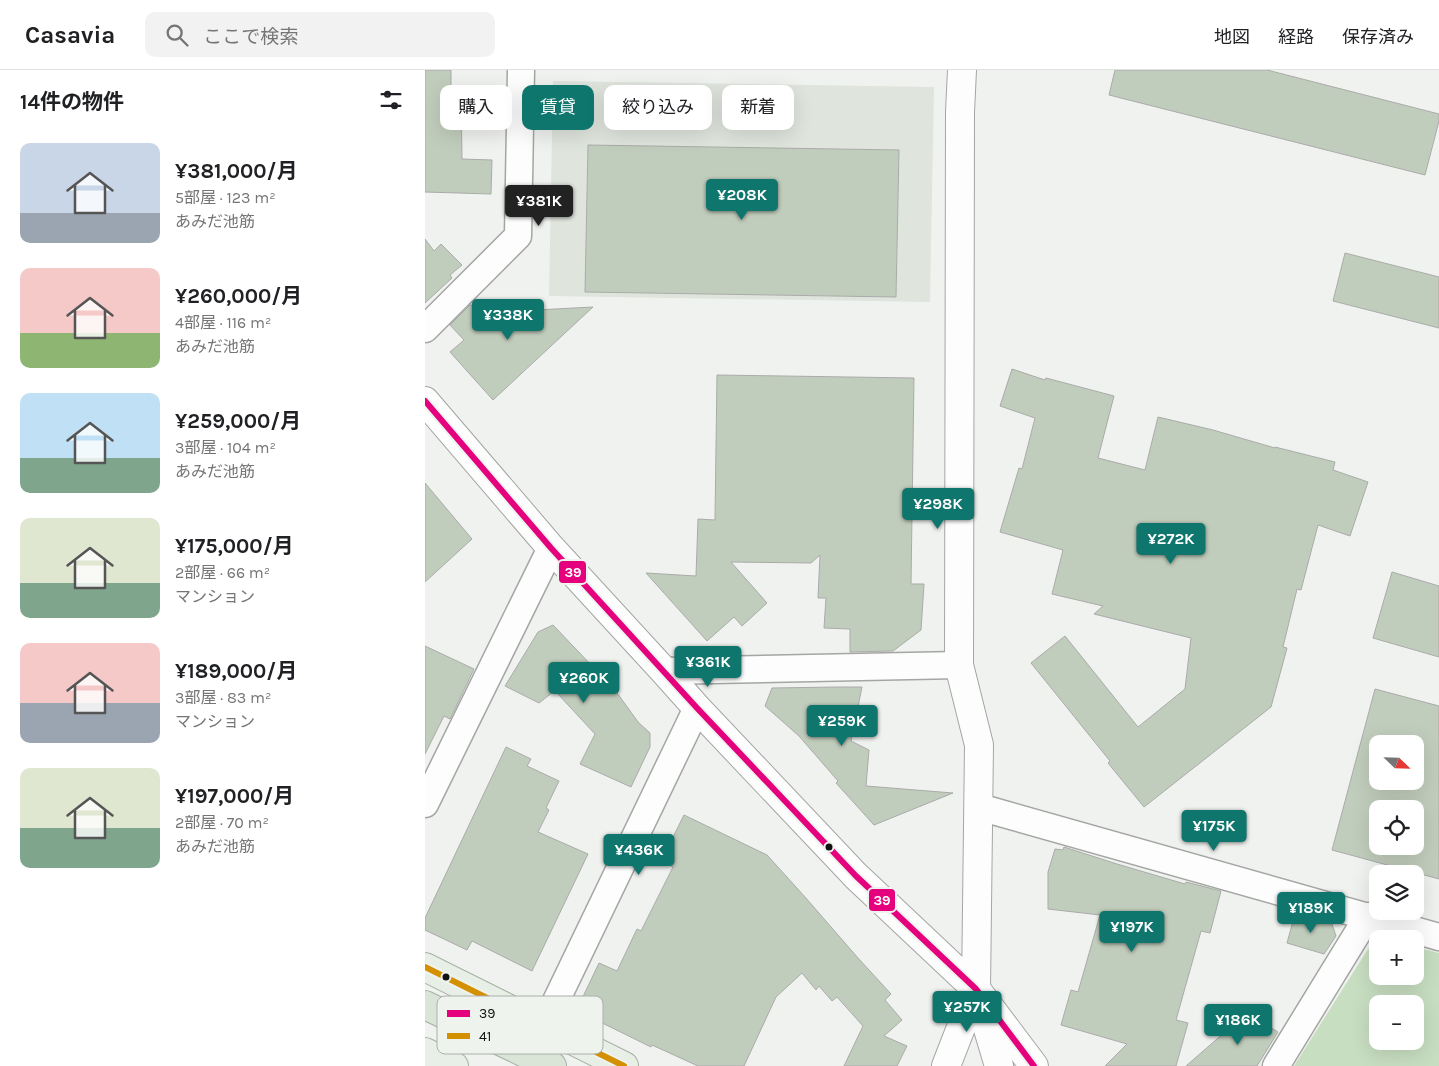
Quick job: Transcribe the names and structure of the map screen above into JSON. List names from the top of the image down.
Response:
{
  "lines": ["transit line 39", "transit line 41"],
  "legend": ["39", "41"],
  "north": "bottom right",
  "page": {
    "header": "Casavia",
    "search": "ここで検索",
    "nav": ["地図", "経路", "保存済み"],
    "heading": "14件の物件",
    "chip": [
      "購入",
      "賃貸",
      "絞り込み",
      "新着"
    ],
    "list": [
      {
        "name": "¥381,000/月",
        "note": "5部屋 · 123 m² · あみだ池筋"
      },
      {
        "name": "¥260,000/月",
        "note": "4部屋 · 116 m² · あみだ池筋"
      },
      {
        "name": "¥259,000/月",
        "note": "3部屋 · 104 m² · あみだ池筋"
      },
      {
        "name": "¥175,000/月",
        "note": "2部屋 · 66 m² · マンション"
      },
      {
        "name": "¥189,000/月",
        "note": "3部屋 · 83 m² · マンション"
      },
      {
        "name": "¥197,000/月",
        "note": "2部屋 · 70 m² · あみだ池筋"
      }
    ],
    "price": [
      "¥208K",
      "¥381K",
      "¥338K",
      "¥298K",
      "¥272K",
      "¥361K",
      "¥260K",
      "¥259K",
      "¥175K",
      "¥436K",
      "¥189K",
      "¥197K",
      "¥257K",
      "¥186K"
    ],
    "map_buttons": ["+", "−"]
  }
}
